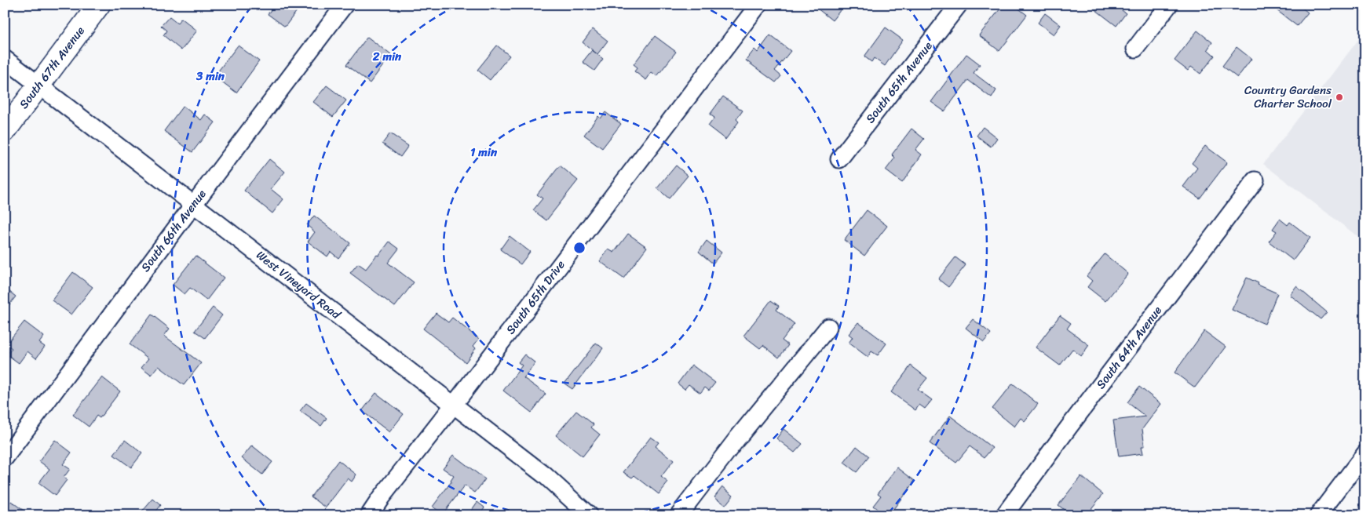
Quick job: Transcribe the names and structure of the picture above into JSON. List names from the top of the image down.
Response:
{
  "streets": {
    "main road": ["South 67th Avenue"],
    "street": [
      "South 65th Avenue",
      "South 66th Avenue",
      "West Vineyard Road",
      "South 65th Drive",
      "South 64th Avenue"
    ]
  },
  "crossings": [
    ["South 67th Avenue", "West Vineyard Road"],
    ["South 66th Avenue", "West Vineyard Road"],
    ["West Vineyard Road", "South 65th Drive"]
  ],
  "places": ["Country Gardens Charter School"],
  "rings": ["2 min", "3 min", "1 min"]
}
